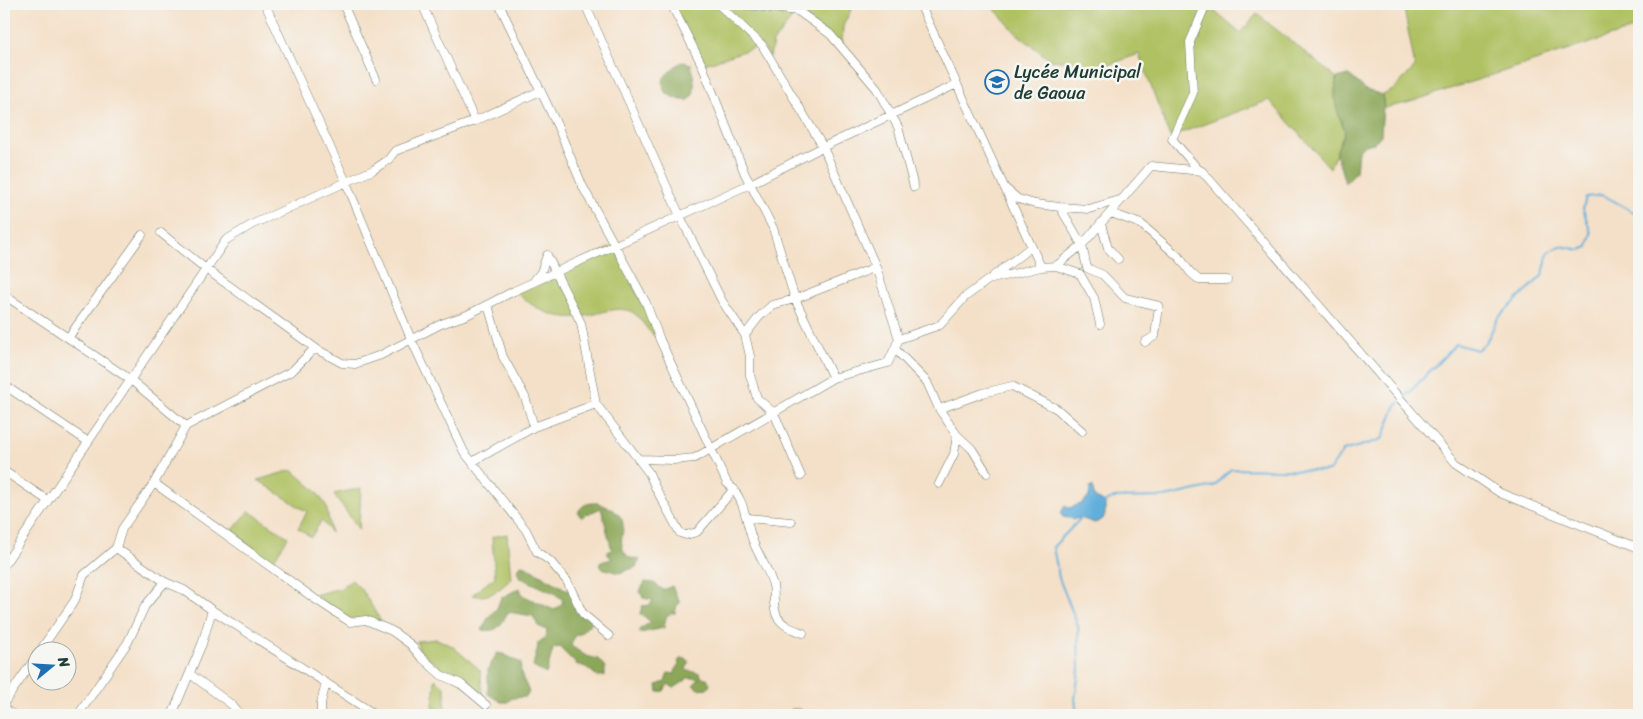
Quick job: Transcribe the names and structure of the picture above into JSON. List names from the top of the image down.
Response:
{
  "places": {
    "school or university": ["Lycée Municipal de Gaoua"]
  },
  "north": "right"
}
